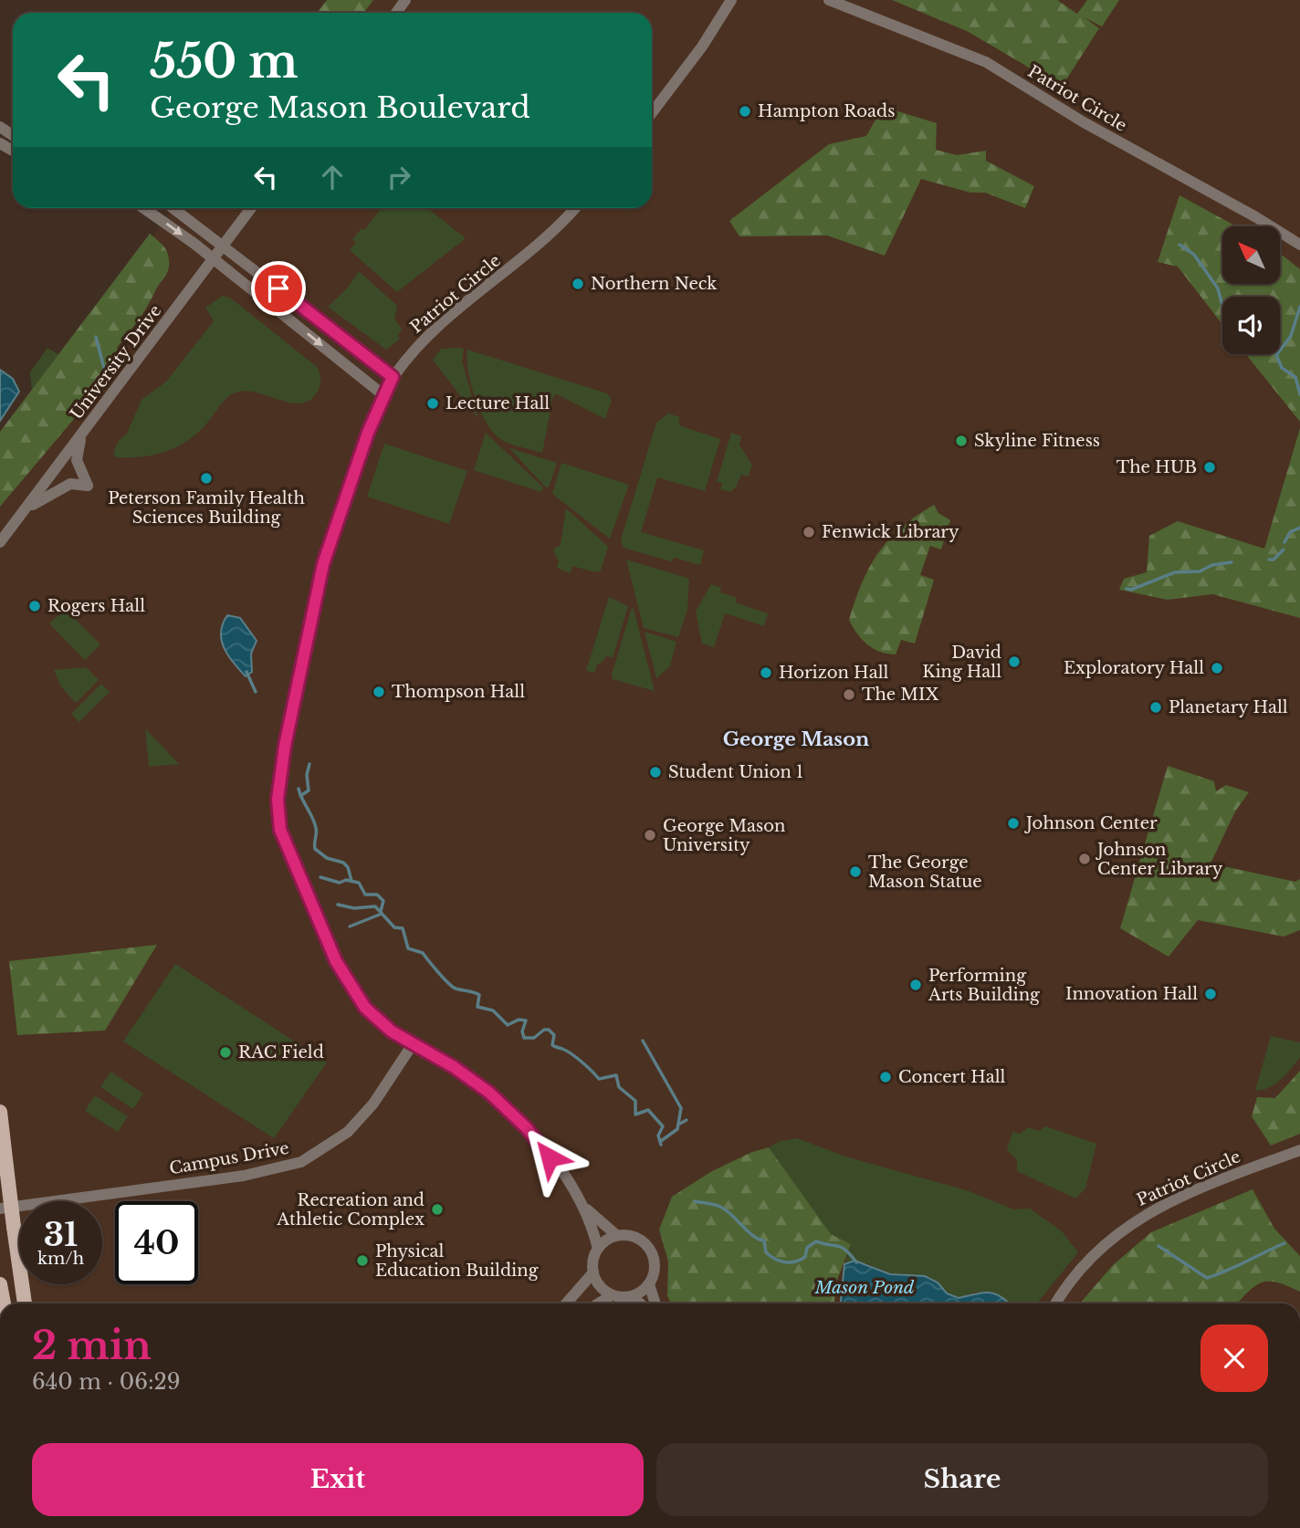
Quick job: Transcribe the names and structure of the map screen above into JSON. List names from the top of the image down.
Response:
{
  "streets": {
    "street": ["Patriot Circle", "University Drive", "Campus Drive"]
  },
  "crossings": [
    ["Patriot Circle", "Campus Drive"]
  ],
  "districts": ["George Mason"],
  "water": ["Mason Pond"],
  "places": [
    "Hampton Roads",
    "Northern Neck",
    "Lecture Hall",
    "Skyline Fitness",
    "The HUB",
    "Peterson Family Health Sciences Building",
    "Fenwick Library",
    "Rogers Hall",
    "David King Hall",
    "Exploratory Hall",
    "Horizon Hall",
    "Thompson Hall",
    "The MIX",
    "Planetary Hall",
    "Student Union 1",
    "Johnson Center",
    "George Mason University",
    "Johnson Center Library",
    "The George Mason Statue",
    "Performing Arts Building",
    "Innovation Hall",
    "RAC Field",
    "Concert Hall",
    "Recreation and Athletic Complex",
    "Physical Education Building"
  ],
  "north": "top left",
  "page": {
    "turn": ["550 m", "George Mason Boulevard"],
    "speed": "31 km/h",
    "limit": "40",
    "heading": ["2 min", "640 m · 06:29"],
    "buttons": ["Exit", "Share"]
  }
}
